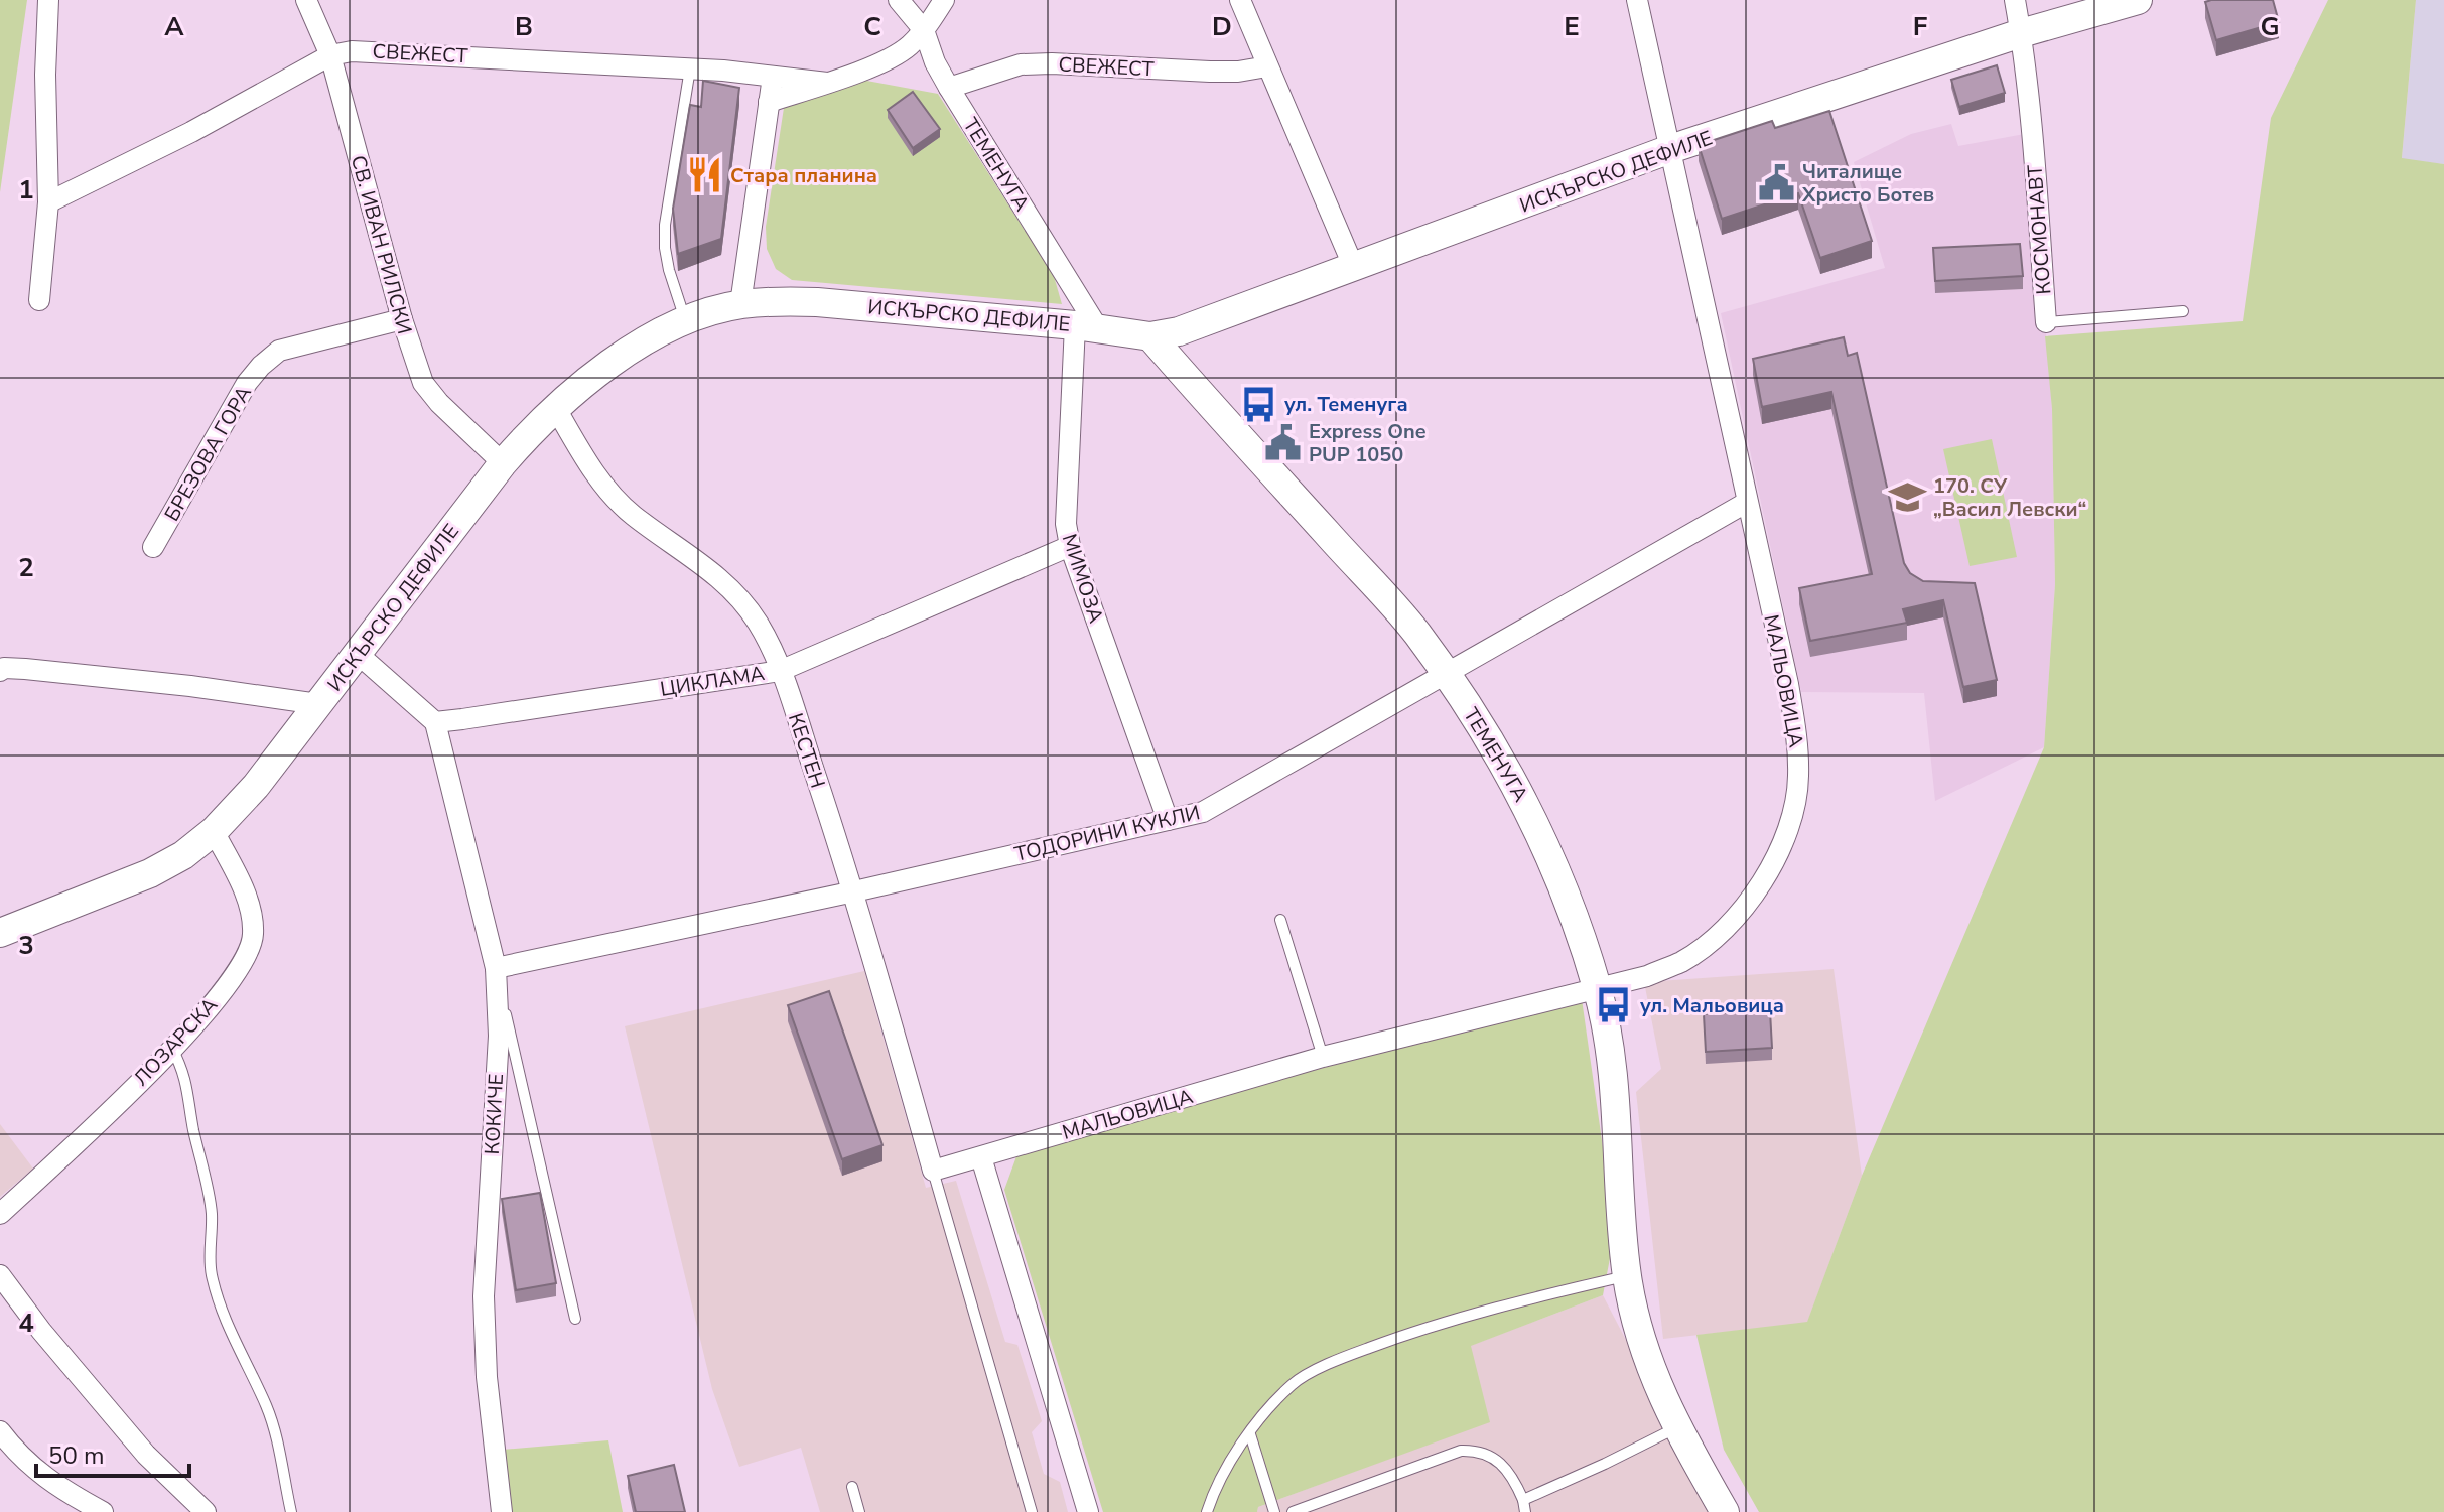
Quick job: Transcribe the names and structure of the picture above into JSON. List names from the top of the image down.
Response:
{
  "streets": {
    "main road": ["ТЕМЕНУГА", "ИСКЪРСКО ДЕФИЛЕ"],
    "street": [
      "СВЕЖЕСТ",
      "КОСМОНАВТ",
      "СВ. ИВАН РИЛСКИ",
      "БРЕЗОВА ГОРА",
      "МИМОЗА",
      "ЦИКЛАМА",
      "МАЛЬОВИЦА",
      "КЕСТЕН",
      "ТОДОРИНИ КУКЛИ",
      "ЛОЗАРСКА",
      "КОКИЧЕ"
    ]
  },
  "crossings": [
    ["СВЕЖЕСТ", "ТЕМЕНУГА"],
    ["СВЕЖЕСТ", "СВ. ИВАН РИЛСКИ"],
    ["ТЕМЕНУГА", "ИСКЪРСКО ДЕФИЛЕ"],
    ["ТЕМЕНУГА", "МИМОЗА"],
    ["ТЕМЕНУГА", "МАЛЬОВИЦА"],
    ["ТЕМЕНУГА", "ТОДОРИНИ КУКЛИ"],
    ["ИСКЪРСКО ДЕФИЛЕ", "КОСМОНАВТ"],
    ["ИСКЪРСКО ДЕФИЛЕ", "СВ. ИВАН РИЛСКИ"],
    ["ИСКЪРСКО ДЕФИЛЕ", "МИМОЗА"],
    ["ИСКЪРСКО ДЕФИЛЕ", "МАЛЬОВИЦА"],
    ["ИСКЪРСКО ДЕФИЛЕ", "КЕСТЕН"],
    ["ИСКЪРСКО ДЕФИЛЕ", "ЛОЗАРСКА"],
    ["СВ. ИВАН РИЛСКИ", "БРЕЗОВА ГОРА"],
    ["МИМОЗА", "ЦИКЛАМА"],
    ["МИМОЗА", "ТОДОРИНИ КУКЛИ"],
    ["ЦИКЛАМА", "КЕСТЕН"],
    ["ЦИКЛАМА", "КОКИЧЕ"],
    ["МАЛЬОВИЦА", "КЕСТЕН"],
    ["МАЛЬОВИЦА", "ТОДОРИНИ КУКЛИ"],
    ["КЕСТЕН", "ТОДОРИНИ КУКЛИ"],
    ["ТОДОРИНИ КУКЛИ", "КОКИЧЕ"]
  ],
  "places": {
    "restaurant": ["Стара планина"],
    "public building": ["Читалище Христо Ботев", "Express One PUP 1050"],
    "bus stop": ["ул. Теменуга", "ул. Мальовица"],
    "school or university": ["170. СУ „Васил Левски“"]
  },
  "scale_bar": "50 m",
  "grid": {
    "columns": [
      "A",
      "B",
      "C",
      "D",
      "E",
      "F",
      "G"
    ],
    "rows": [
      "1",
      "2",
      "3",
      "4"
    ]
  }
}
